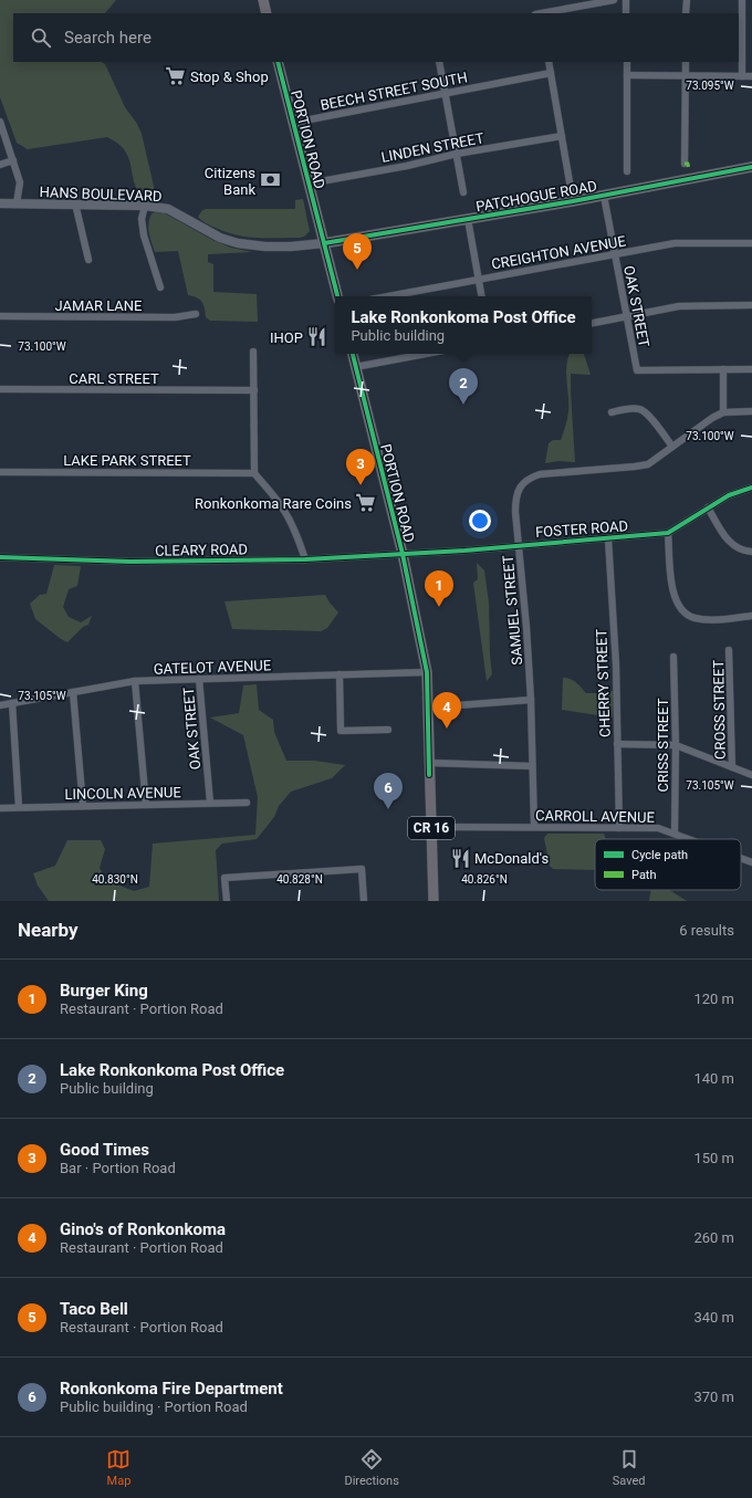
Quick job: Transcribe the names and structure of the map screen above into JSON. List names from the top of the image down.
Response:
{
  "streets": {
    "main road": ["PORTION ROAD", "PATCHOGUE ROAD", "CR 16"],
    "street": [
      "BEECH STREET SOUTH",
      "LINDEN STREET",
      "HANS BOULEVARD",
      "CREIGHTON AVENUE",
      "JAMAR LANE",
      "OAK STREET",
      "CARL STREET",
      "LAKE PARK STREET",
      "FOSTER ROAD",
      "CLEARY ROAD",
      "SAMUEL STREET",
      "GATELOT AVENUE",
      "CHERRY STREET",
      "CROSS STREET",
      "CRISS STREET",
      "LINCOLN AVENUE",
      "CARROLL AVENUE"
    ]
  },
  "crossings": [
    ["BEECH STREET SOUTH", "PORTION ROAD"],
    ["PORTION ROAD", "LINDEN STREET"],
    ["PORTION ROAD", "HANS BOULEVARD"],
    ["PORTION ROAD", "PATCHOGUE ROAD"],
    ["PORTION ROAD", "FOSTER ROAD"],
    ["PORTION ROAD", "CLEARY ROAD"],
    ["PORTION ROAD", "GATELOT AVENUE"],
    ["PORTION ROAD", "CARROLL AVENUE"],
    ["HANS BOULEVARD", "PATCHOGUE ROAD"],
    ["PATCHOGUE ROAD", "OAK STREET"],
    ["CREIGHTON AVENUE", "OAK STREET"],
    ["OAK STREET", "GATELOT AVENUE"],
    ["OAK STREET", "LINCOLN AVENUE"],
    ["FOSTER ROAD", "CLEARY ROAD"],
    ["FOSTER ROAD", "SAMUEL STREET"],
    ["FOSTER ROAD", "CHERRY STREET"],
    ["SAMUEL STREET", "CARROLL AVENUE"],
    ["CHERRY STREET", "CARROLL AVENUE"],
    ["CRISS STREET", "CARROLL AVENUE"]
  ],
  "places": {
    "supermarket": ["Stop & Shop", "Ronkonkoma Rare Coins"],
    "bank": ["Citizens Bank"],
    "restaurant": ["IHOP", "McDonald's"]
  },
  "legend": ["Cycle path", "Path"],
  "page": {
    "search": "Search here",
    "pins": [
      "5",
      "2",
      "3",
      "1",
      "4",
      "6"
    ],
    "popup": ["Lake Ronkonkoma Post Office", "Public building"],
    "heading": ["Nearby", "6 results"],
    "list": [
      {
        "mark": "1",
        "name": "Burger King",
        "note": "Restaurant · Portion Road",
        "value": "120 m"
      },
      {
        "mark": "2",
        "name": "Lake Ronkonkoma Post Office",
        "note": "Public building",
        "value": "140 m"
      },
      {
        "mark": "3",
        "name": "Good Times",
        "note": "Bar · Portion Road",
        "value": "150 m"
      },
      {
        "mark": "4",
        "name": "Gino's of Ronkonkoma",
        "note": "Restaurant · Portion Road",
        "value": "260 m"
      },
      {
        "mark": "5",
        "name": "Taco Bell",
        "note": "Restaurant · Portion Road",
        "value": "340 m"
      },
      {
        "mark": "6",
        "name": "Ronkonkoma Fire Department",
        "note": "Public building · Portion Road",
        "value": "370 m"
      }
    ],
    "nav": ["Map", "Directions", "Saved"]
  },
  "coordinates": [
    "73.095°W",
    "73.100°W",
    "73.105°W",
    "40.830°N",
    "40.828°N",
    "40.826°N"
  ]
}
